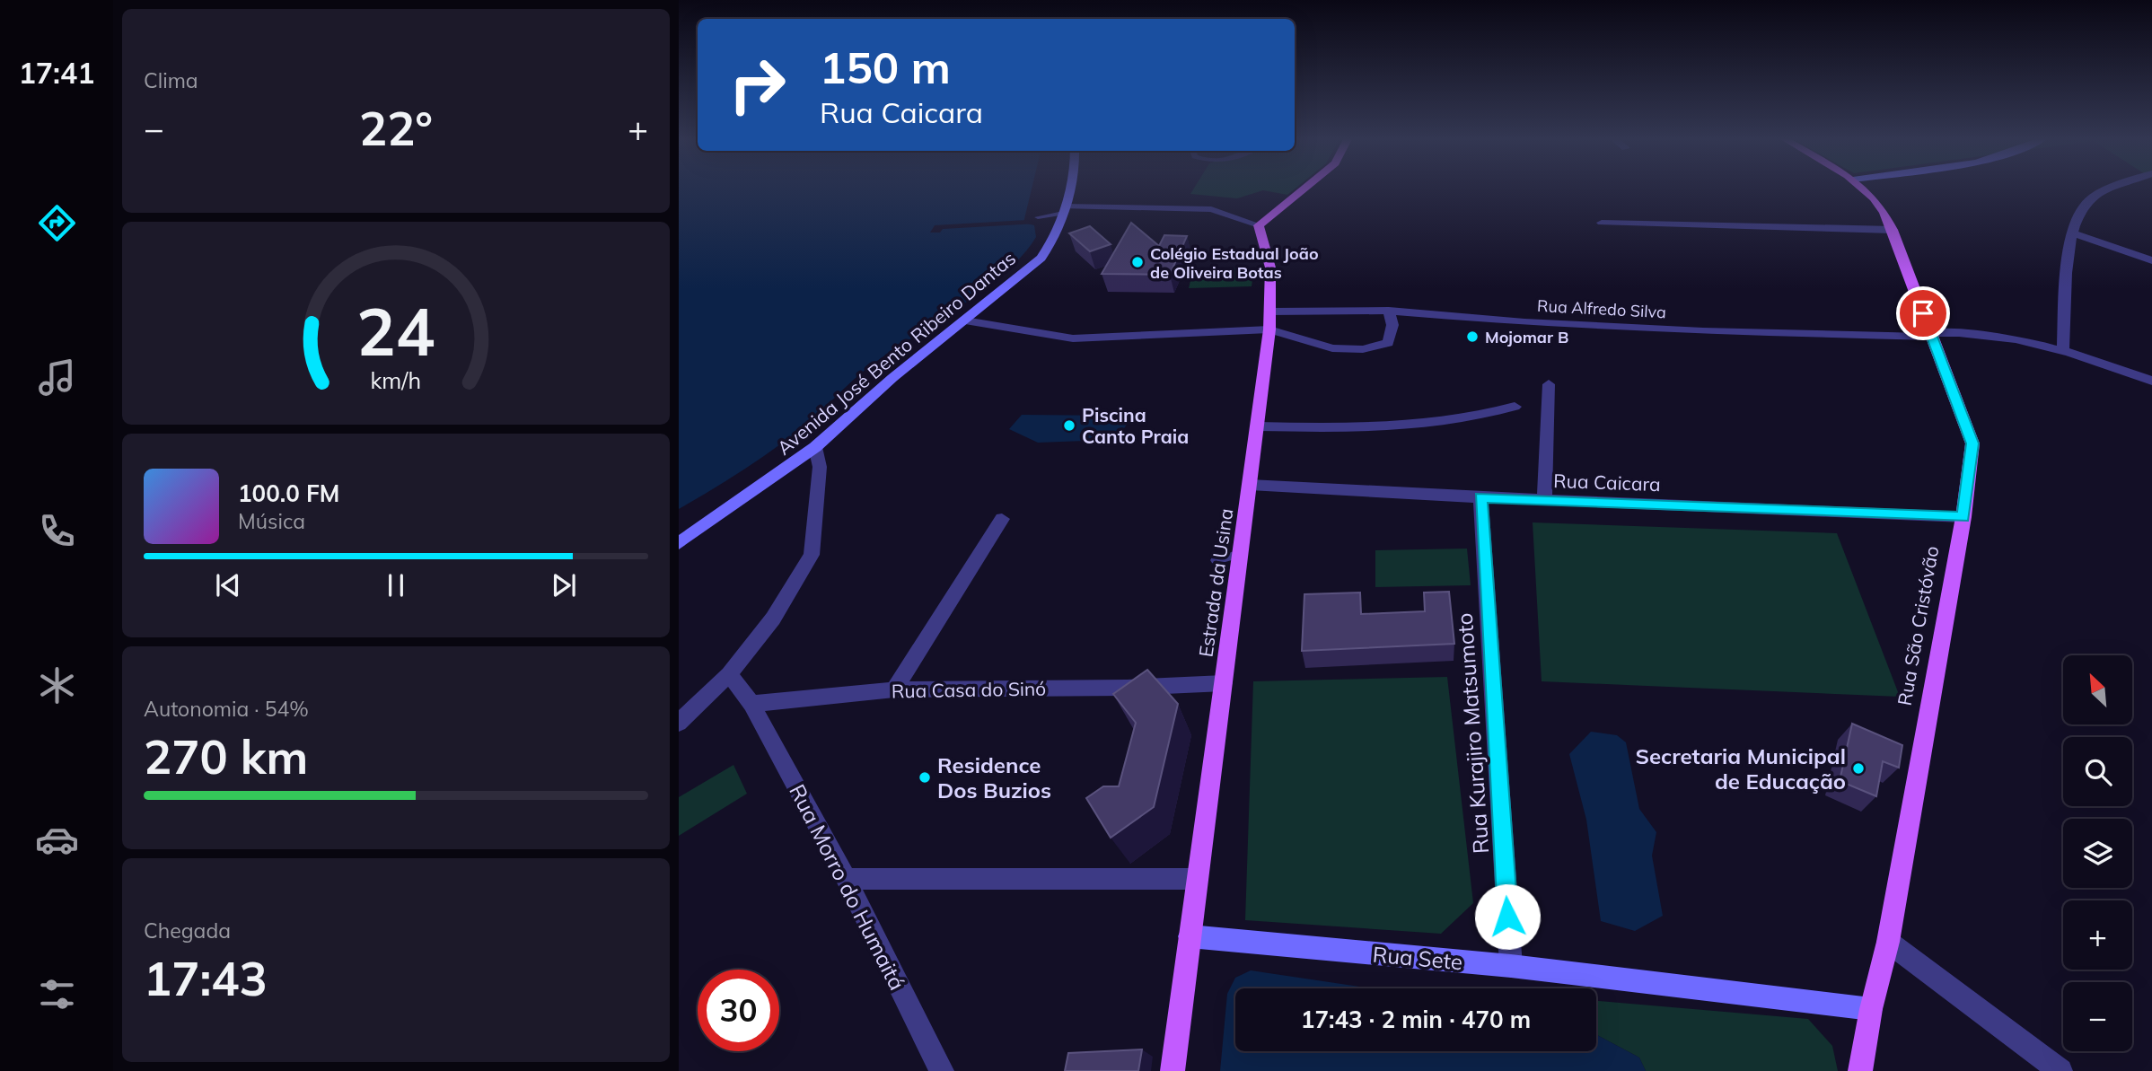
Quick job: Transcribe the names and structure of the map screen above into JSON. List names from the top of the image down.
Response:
{
  "streets": {
    "main road": ["Estrada da Usina", "Rua São Cristóvão"],
    "street": [
      "Rua Alfredo Silva",
      "Avenida José Bento Ribeiro Dantas",
      "Rua Caicara",
      "Rua Casa do Sinó",
      "Rua Kurajiro Matsumoto",
      "Rua Morro do Humaitá",
      "Rua Sete"
    ]
  },
  "crossings": [
    ["Rua Alfredo Silva", "Estrada da Usina"],
    ["Rua Alfredo Silva", "Rua São Cristóvão"],
    ["Rua Caicara", "Estrada da Usina"],
    ["Rua Caicara", "Rua São Cristóvão"],
    ["Rua Caicara", "Rua Kurajiro Matsumoto"],
    ["Estrada da Usina", "Rua Casa do Sinó"],
    ["Estrada da Usina", "Rua Sete"],
    ["Rua São Cristóvão", "Rua Sete"],
    ["Rua Casa do Sinó", "Rua Morro do Humaitá"],
    ["Rua Kurajiro Matsumoto", "Rua Sete"]
  ],
  "places": [
    "Colégio Estadual João de Oliveira Botas",
    "Mojomar B",
    "Piscina Canto Praia",
    "Secretaria Municipal de Educação",
    "Residence Dos Buzios"
  ],
  "north": "top left",
  "page": {
    "tabs": "17:41",
    "tile": [
      "Clima",
      ["Autonomia · 54%", "270 km"],
      ["Chegada", "17:43"]
    ],
    "turn": ["150 m", "Rua Caicara"],
    "heat": ["−", "22°", "+"],
    "song": ["100.0 FM", "Música"],
    "map_buttons": ["+", "−"],
    "limit": "30",
    "trip": "17:43 · 2 min · 470 m",
    "gauge": ["24", "km/h"]
  }
}
